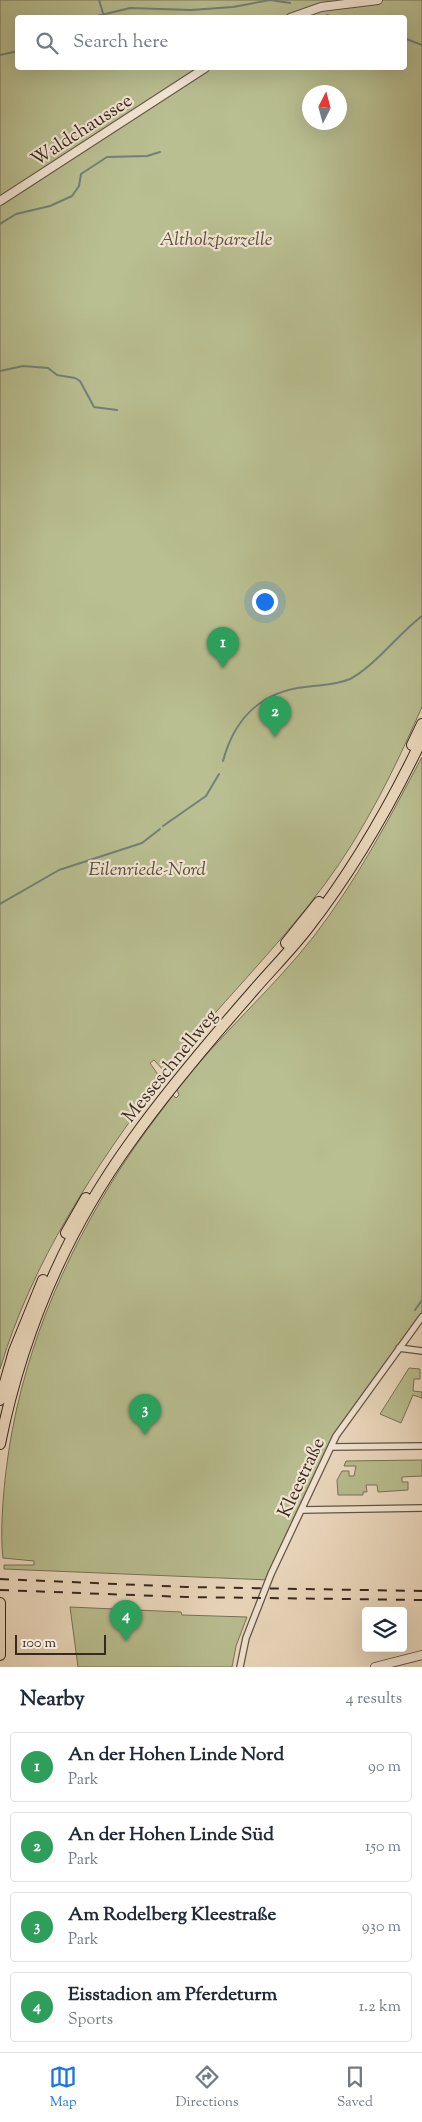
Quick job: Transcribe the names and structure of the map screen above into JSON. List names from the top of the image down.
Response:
{
  "streets": {
    "highway": ["Messeschnellweg"],
    "street": ["Waldchaussee", "Kleestraße"]
  },
  "parks": ["Altholzparzelle", "Eilenriede-Nord"],
  "scale_bar": "100 m",
  "north": "top",
  "page": {
    "search": "Search here",
    "pins": [
      "1",
      "2",
      "3",
      "4"
    ],
    "scale": "100 m",
    "heading": ["Nearby", "4 results"],
    "list": [
      {
        "mark": "1",
        "name": "An der Hohen Linde Nord",
        "note": "Park",
        "value": "90 m"
      },
      {
        "mark": "2",
        "name": "An der Hohen Linde Süd",
        "note": "Park",
        "value": "150 m"
      },
      {
        "mark": "3",
        "name": "Am Rodelberg Kleestraße",
        "note": "Park",
        "value": "930 m"
      },
      {
        "mark": "4",
        "name": "Eisstadion am Pferdeturm",
        "note": "Sports",
        "value": "1.2 km"
      }
    ],
    "nav": ["Map", "Directions", "Saved"]
  }
}
